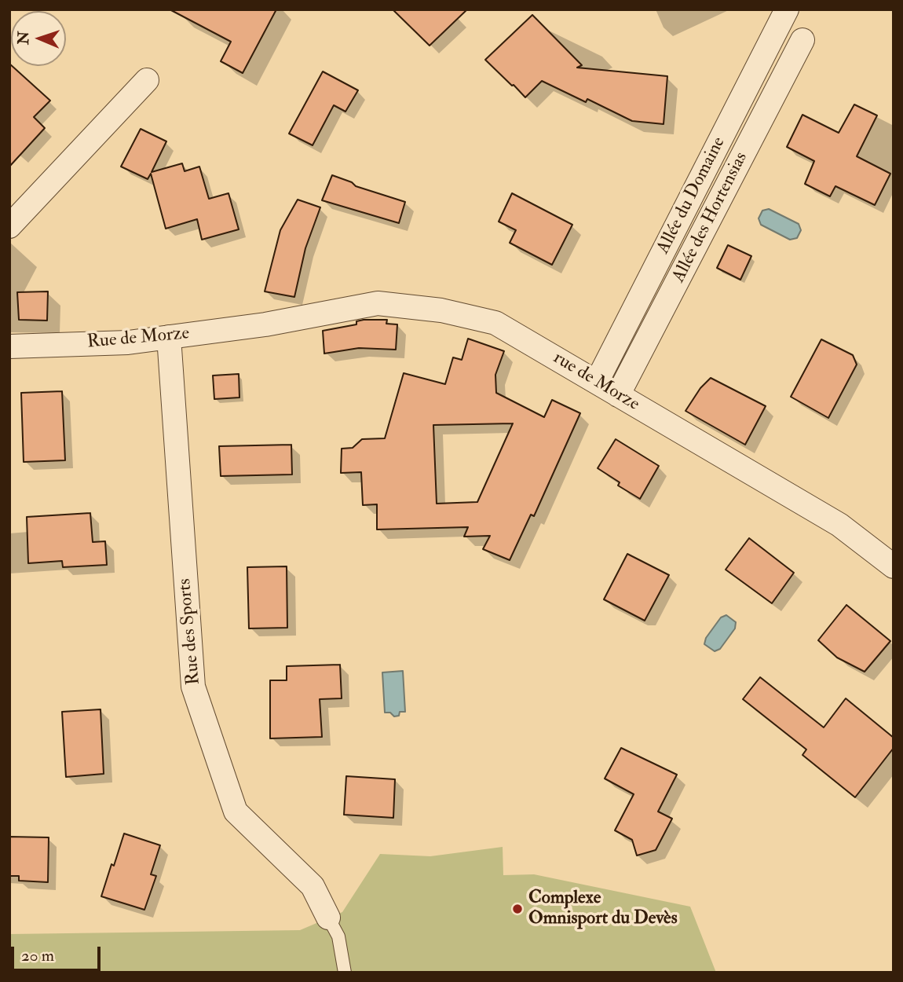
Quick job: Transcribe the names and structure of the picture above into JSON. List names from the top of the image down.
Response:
{
  "streets": {
    "street": [
      "Allée du Domaine",
      "Allée des Hortensias",
      "Rue de Morze",
      "rue de Morze",
      "Rue des Sports"
    ]
  },
  "crossings": [
    ["Allée du Domaine", "rue de Morze"],
    ["Allée des Hortensias", "rue de Morze"],
    ["Rue de Morze", "rue de Morze"],
    ["Rue de Morze", "Rue des Sports"]
  ],
  "places": ["Complexe Omnisport du Devès"],
  "scale_bar": "20 m",
  "north": "left"
}
